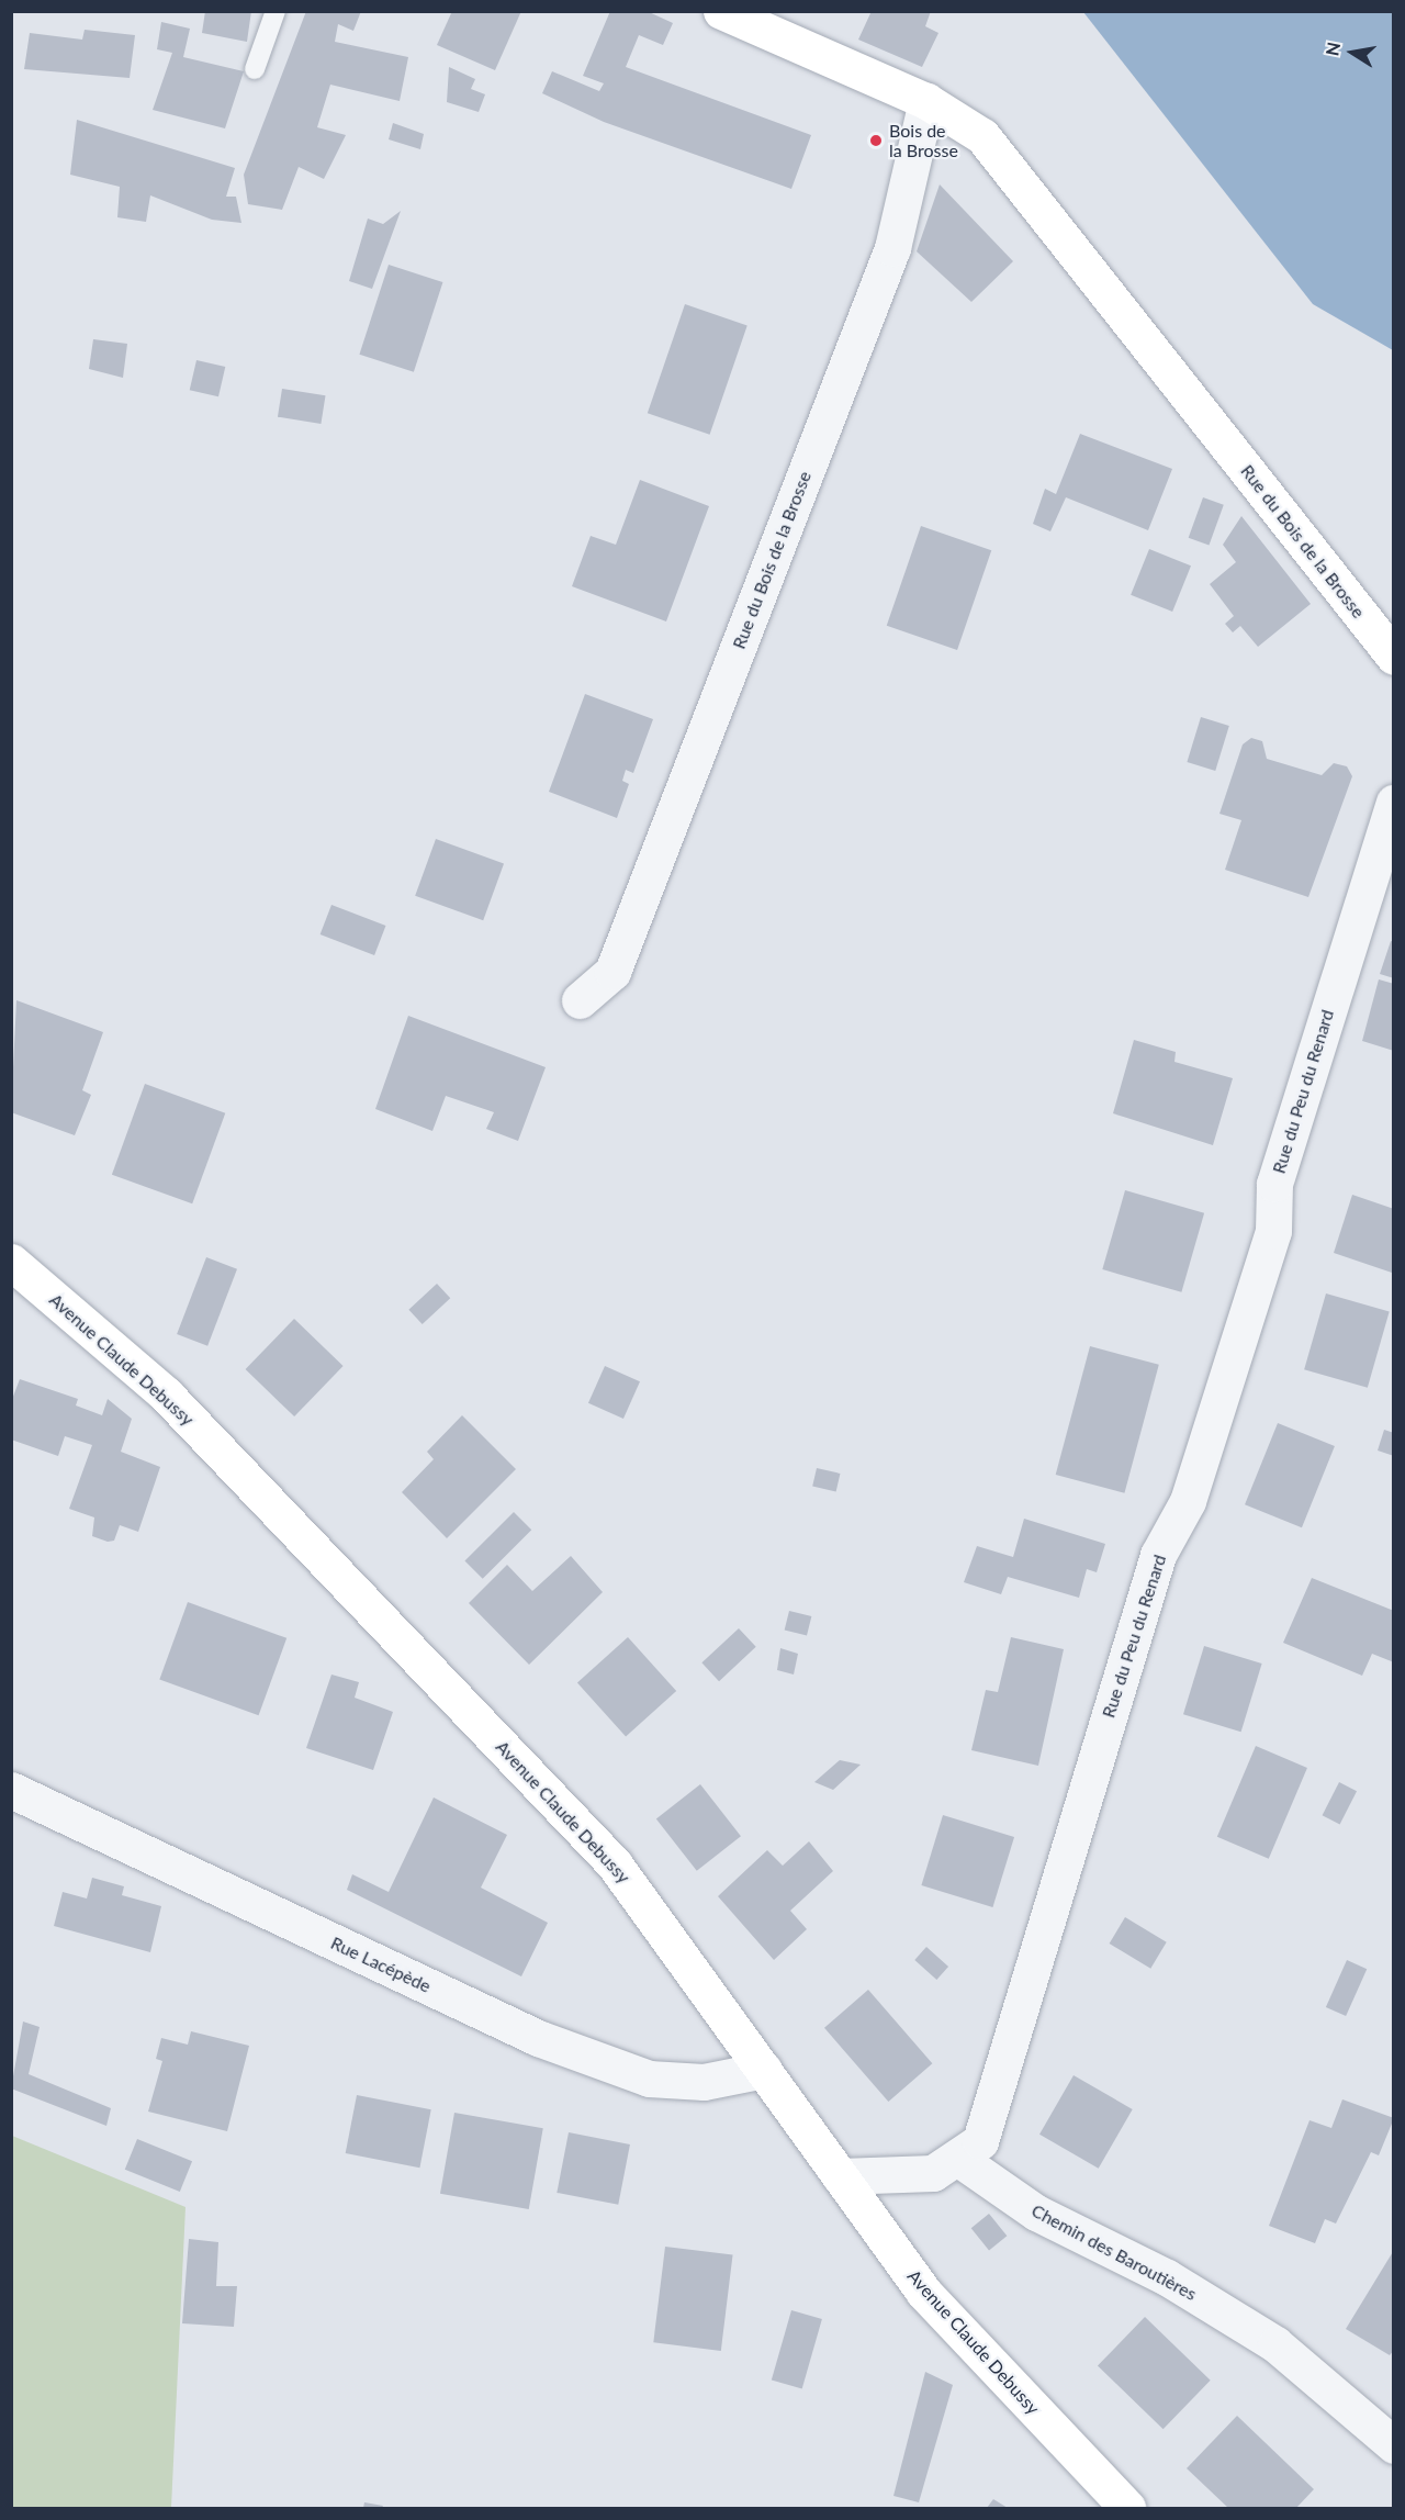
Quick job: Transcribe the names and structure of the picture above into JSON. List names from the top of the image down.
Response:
{
  "streets": {
    "main road": ["Rue du Bois de la Brosse", "Avenue Claude Debussy"],
    "street": ["Rue du Peu du Renard", "Rue Lacépède", "Chemin des Baroutières"]
  },
  "crossings": [
    ["Rue du Peu du Renard", "Avenue Claude Debussy"],
    ["Rue du Peu du Renard", "Chemin des Baroutières"],
    ["Avenue Claude Debussy", "Rue Lacépède"]
  ],
  "places": ["Bois de la Brosse"],
  "north": "left"
}
